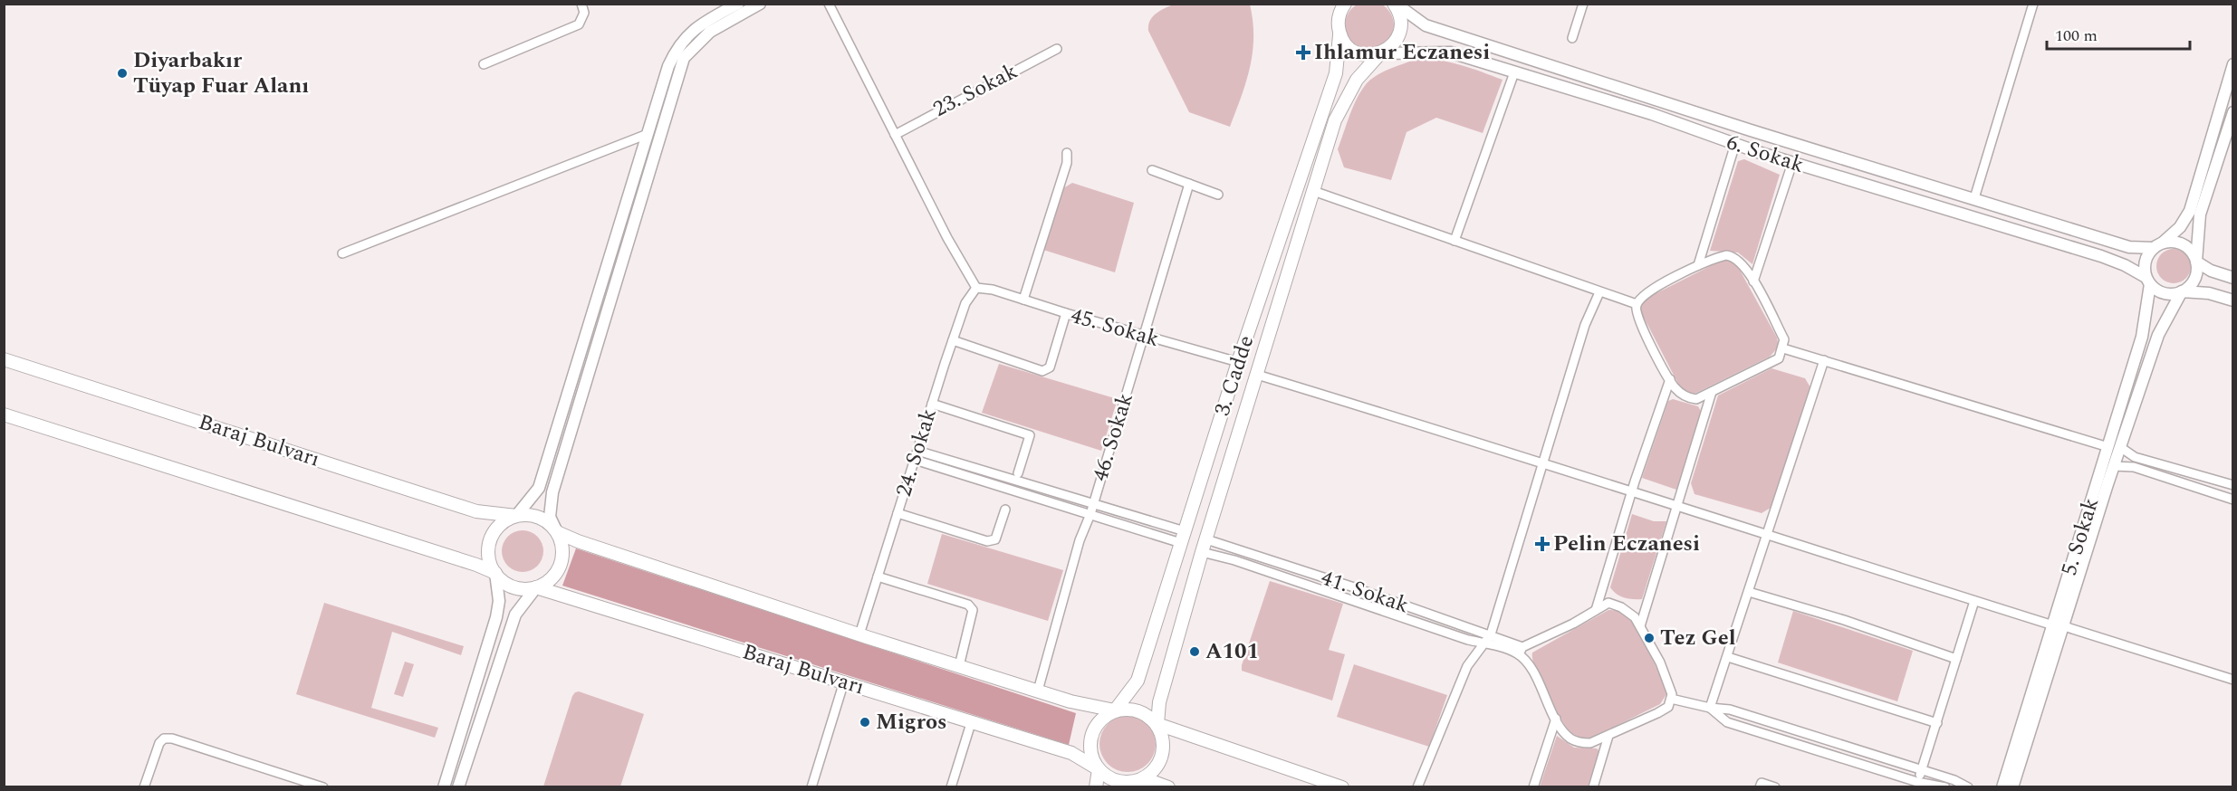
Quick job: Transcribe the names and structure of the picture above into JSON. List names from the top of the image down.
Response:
{
  "streets": {
    "main road": ["3. Cadde", "Baraj Bulvarı"],
    "street": [
      "23. Sokak",
      "6. Sokak",
      "45. Sokak",
      "46. Sokak",
      "24. Sokak",
      "5. Sokak",
      "41. Sokak"
    ]
  },
  "crossings": [
    ["6. Sokak", "3. Cadde"],
    ["6. Sokak", "5. Sokak"],
    ["45. Sokak", "3. Cadde"],
    ["45. Sokak", "46. Sokak"],
    ["45. Sokak", "24. Sokak"],
    ["3. Cadde", "Baraj Bulvarı"],
    ["3. Cadde", "41. Sokak"]
  ],
  "places": {
    "health": ["Ihlamur Eczanesi", "Pelin Eczanesi"],
    "other": [
      "Diyarbakır Tüyap Fuar Alanı",
      "Tez Gel",
      "A101",
      "Migros"
    ]
  },
  "scale_bar": "100 m"
}
